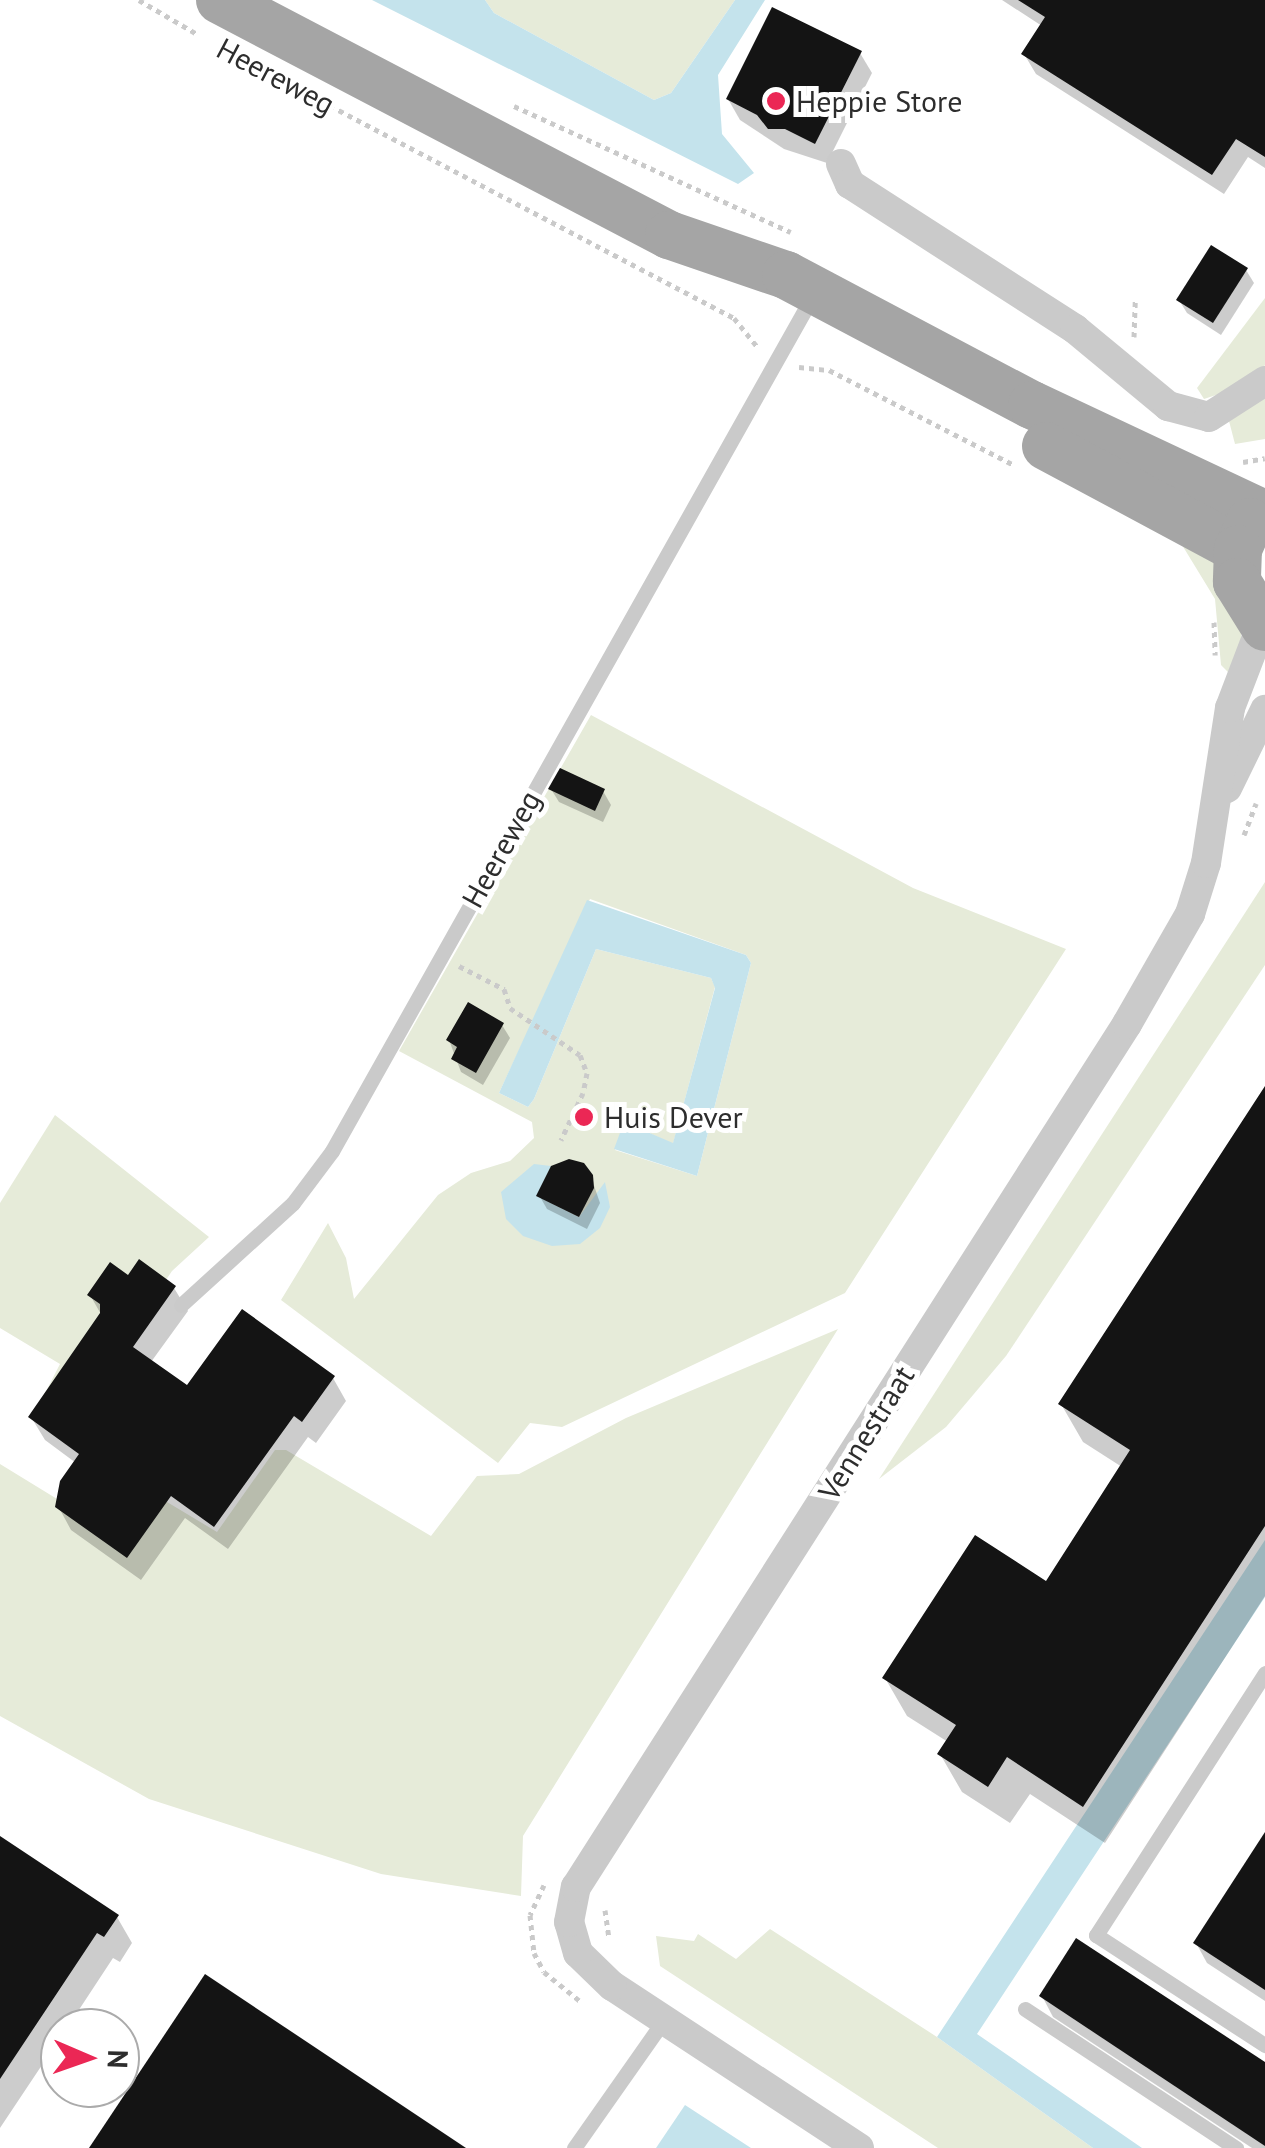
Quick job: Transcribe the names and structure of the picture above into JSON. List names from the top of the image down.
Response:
{
  "streets": {
    "main road": ["Heereweg"],
    "street": ["Vennestraat"]
  },
  "places": ["Heppie Store", "Huis Dever"],
  "north": "right"
}
